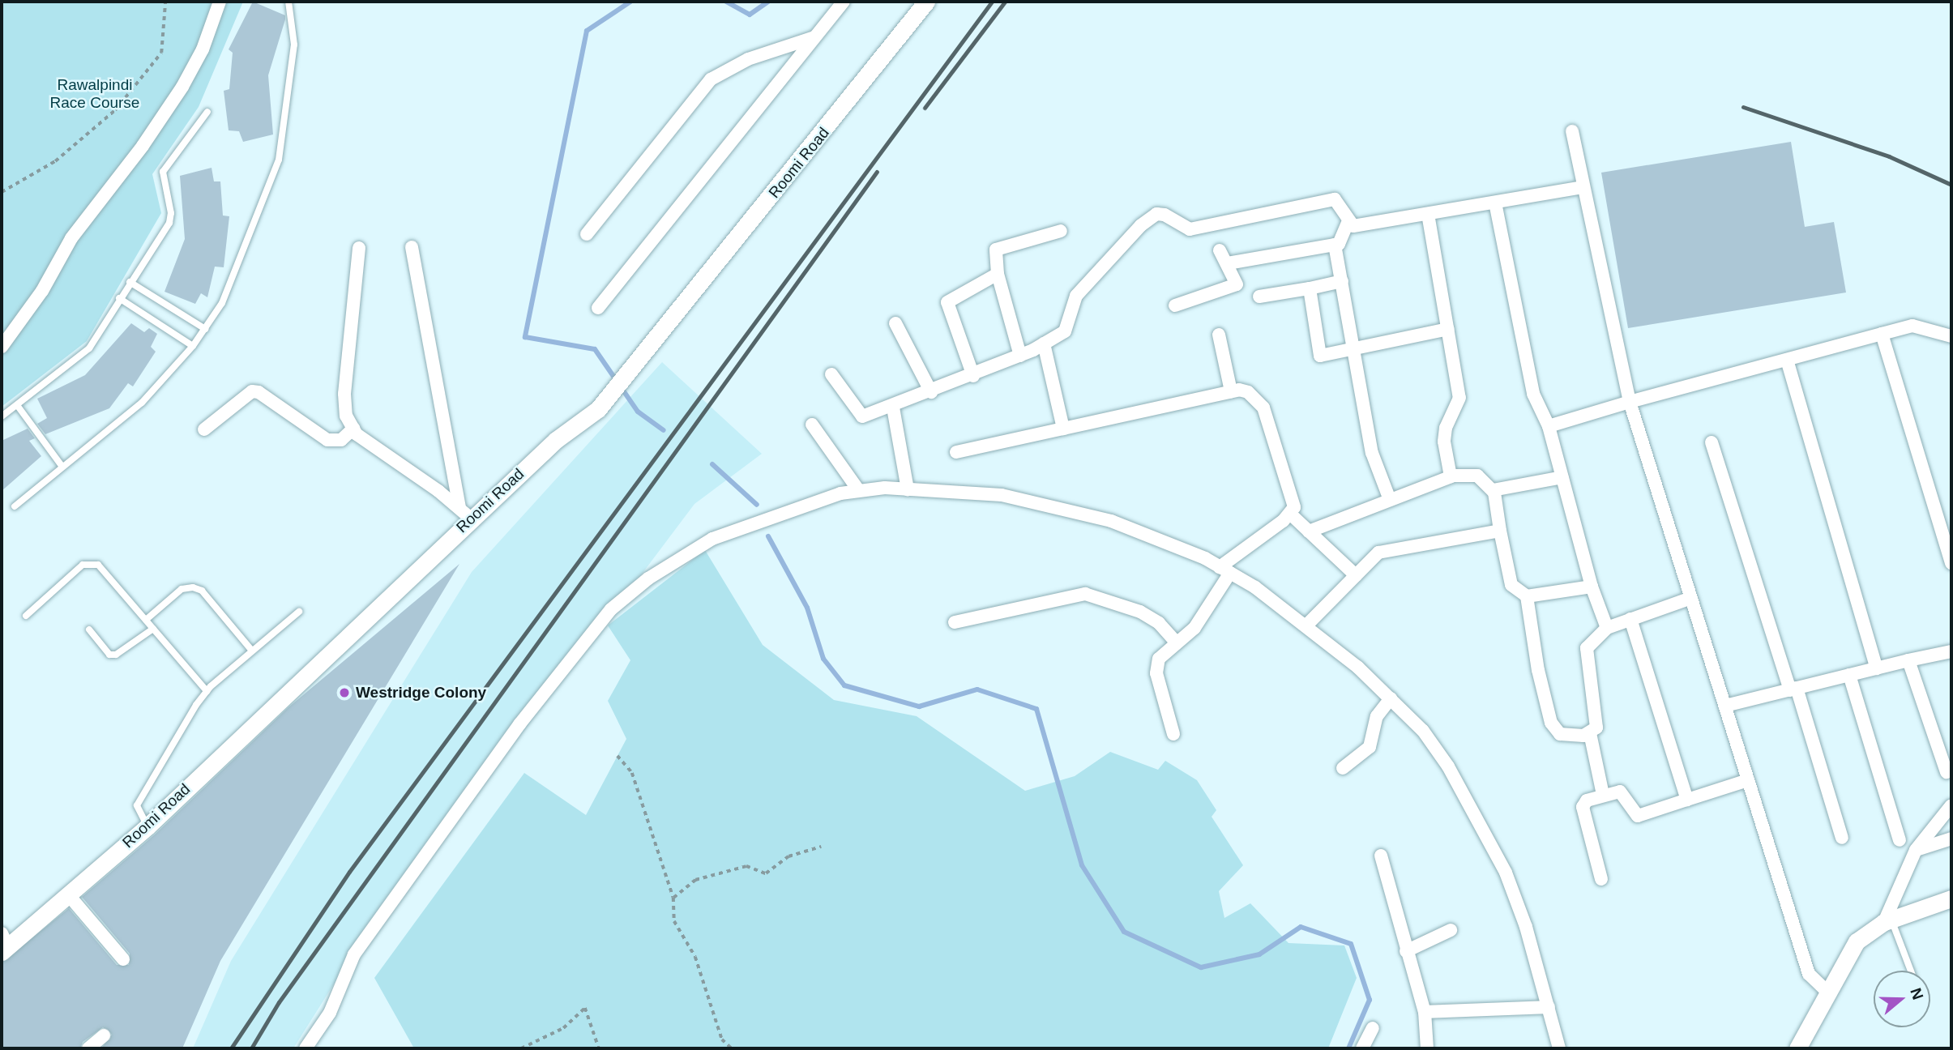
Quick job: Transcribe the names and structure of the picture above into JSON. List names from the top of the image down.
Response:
{
  "streets": {
    "street": ["Roomi Road"]
  },
  "parks": ["Rawalpindi Race Course"],
  "places": ["Westridge Colony"],
  "north": "right"
}
